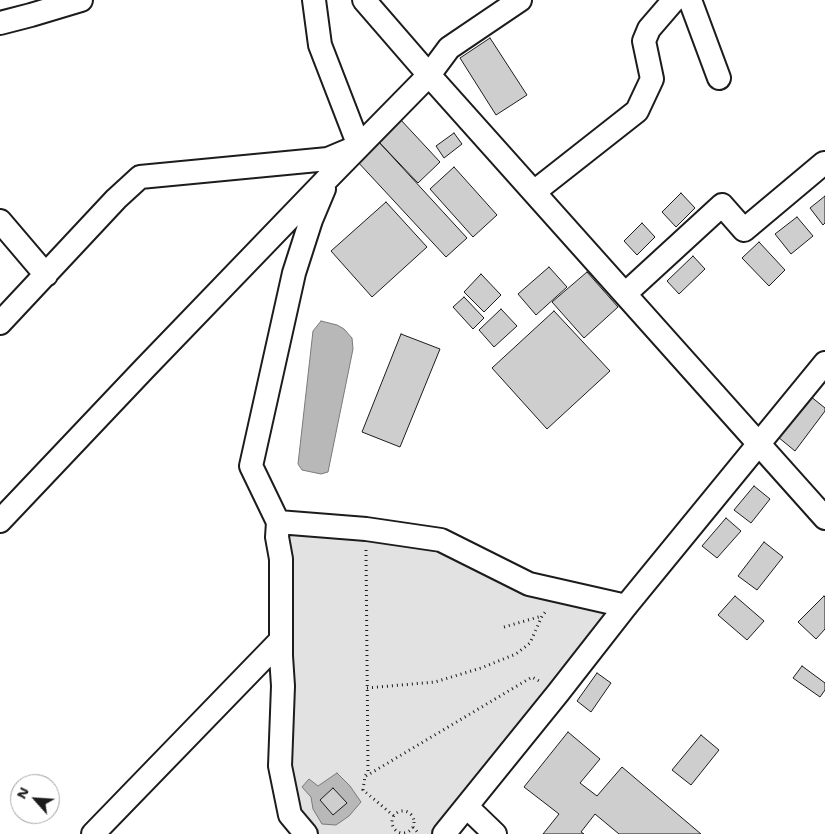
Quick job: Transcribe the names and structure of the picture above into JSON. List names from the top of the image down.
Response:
{
  "north": "top left"
}
